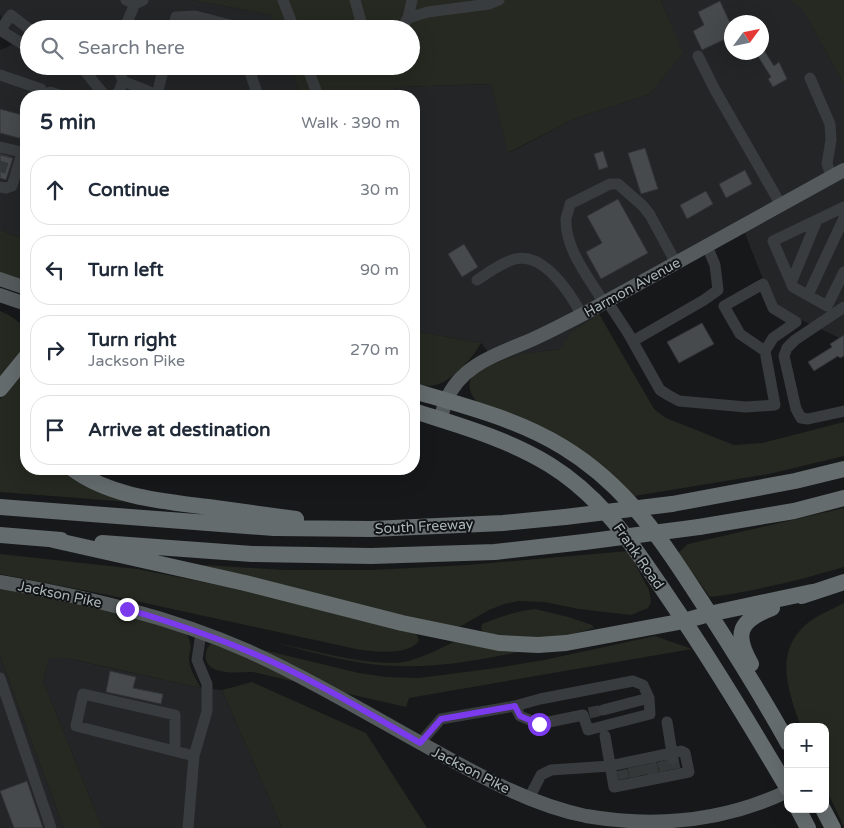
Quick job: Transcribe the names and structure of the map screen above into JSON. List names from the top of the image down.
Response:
{
  "streets": {
    "highway": ["South Freeway", "Frank Road"],
    "main road": ["Harmon Avenue", "Jackson Pike"]
  },
  "crossings": [
    ["Harmon Avenue", "Frank Road"]
  ],
  "north": "top right",
  "page": {
    "search": "Search here",
    "heading": ["5 min", "Walk · 390 m"],
    "list": [
      ["Continue", "30 m"],
      ["Turn left", "90 m"],
      ["Turn right", "Jackson Pike", "270 m"],
      "Arrive at destination"
    ],
    "map_buttons": ["+", "−"]
  }
}
